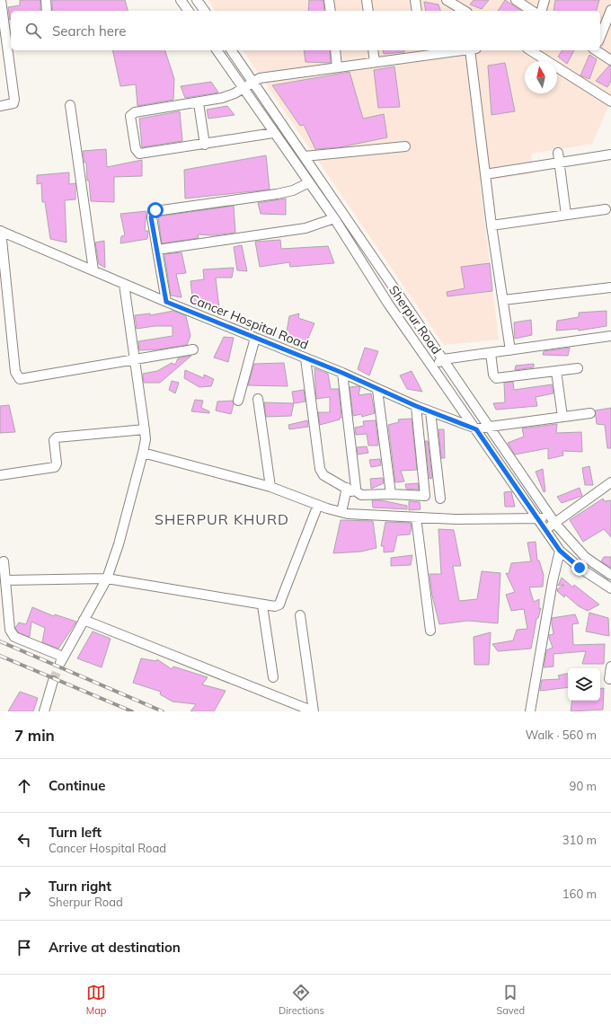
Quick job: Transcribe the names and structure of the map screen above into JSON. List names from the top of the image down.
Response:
{
  "streets": {
    "street": ["Sherpur Road", "Cancer Hospital Road"]
  },
  "crossings": [
    ["Sherpur Road", "Cancer Hospital Road"]
  ],
  "districts": ["SHERPUR KHURD"],
  "north": "top",
  "page": {
    "search": "Search here",
    "heading": ["7 min", "Walk · 560 m"],
    "list": [
      ["Continue", "90 m"],
      ["Turn left", "Cancer Hospital Road", "310 m"],
      ["Turn right", "Sherpur Road", "160 m"],
      "Arrive at destination"
    ],
    "nav": ["Map", "Directions", "Saved"]
  }
}
